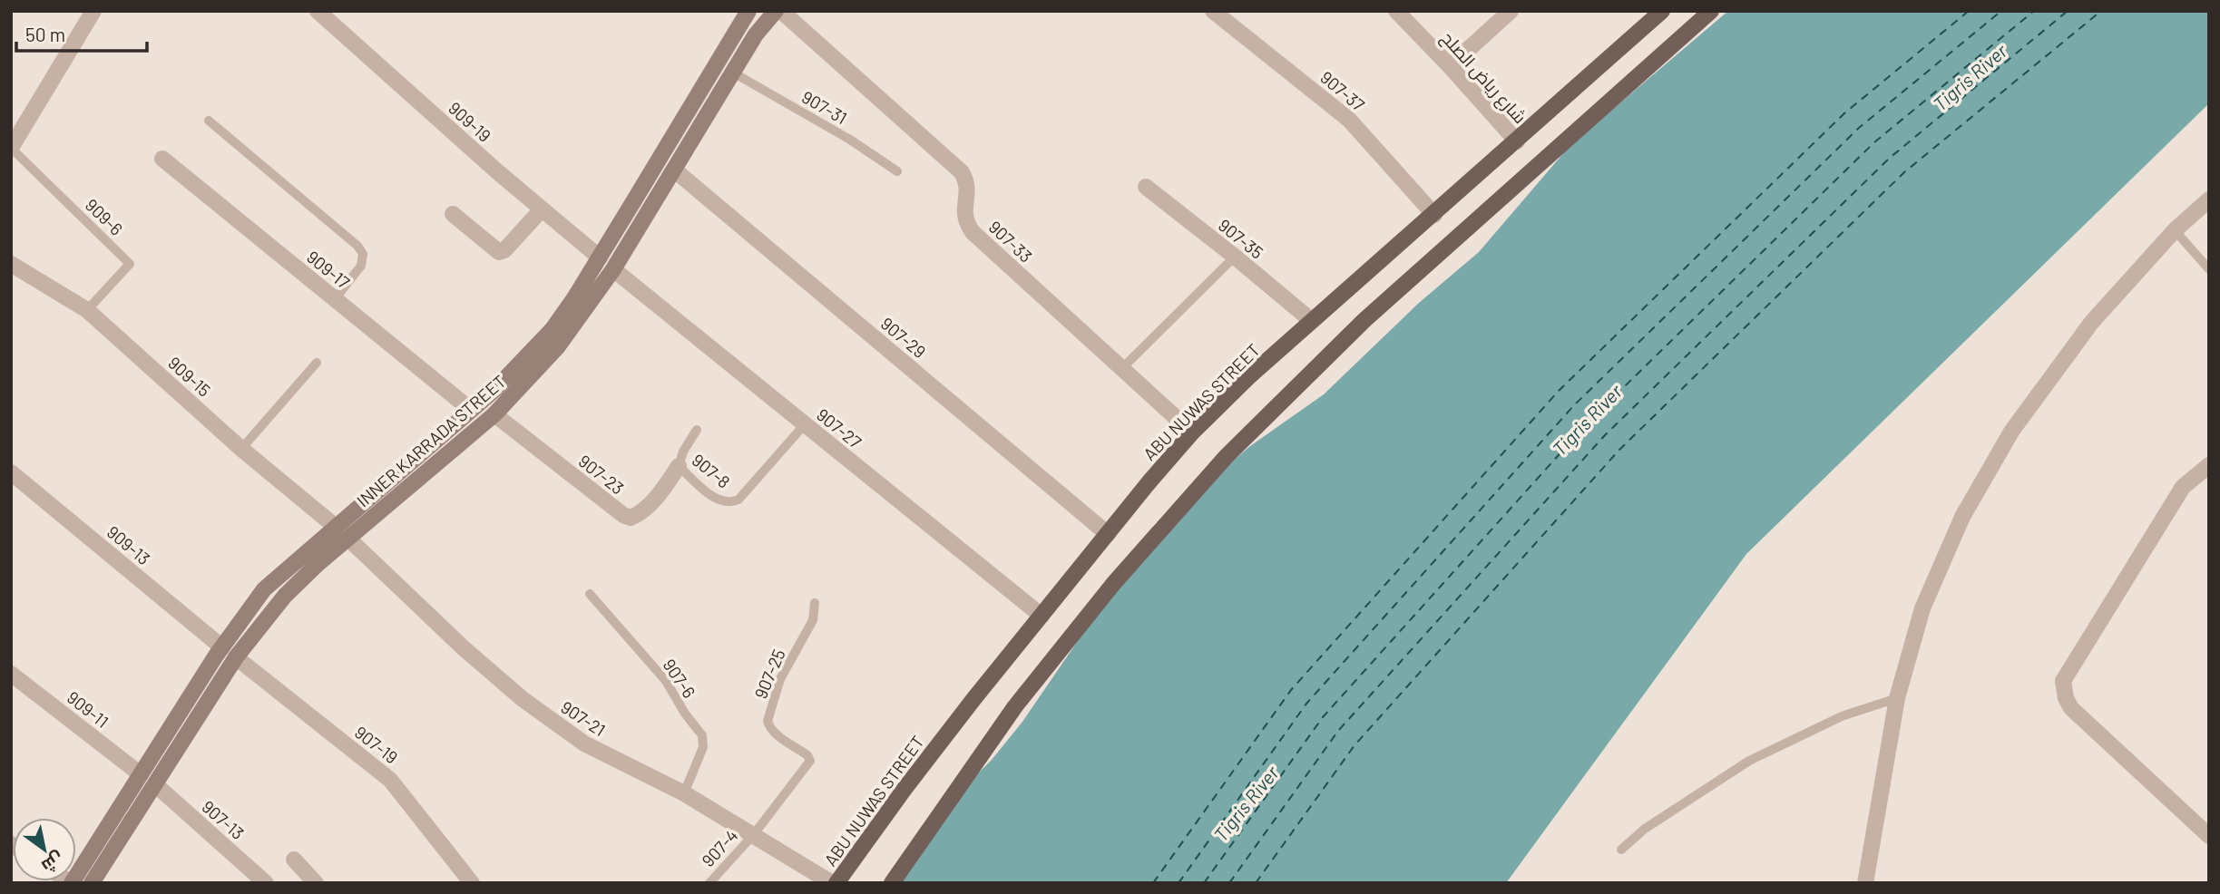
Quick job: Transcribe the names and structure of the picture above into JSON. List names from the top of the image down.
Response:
{
  "streets": {
    "main road": ["ABU NUWAS STREET", "INNER KARRADA STREET"],
    "street": [
      "شارع رياض الصلح",
      "907-37",
      "909-19",
      "907-35",
      "907-33",
      "909-17",
      "907-29",
      "909-15",
      "907-27",
      "907-23",
      "909-13",
      "909-11",
      "907-21",
      "907-19",
      "907-13"
    ],
    "lane": [
      "907-31",
      "909-6",
      "907-8",
      "907-25",
      "907-6",
      "907-4"
    ]
  },
  "crossings": [
    ["شارع رياض الصلح", "ABU NUWAS STREET"],
    ["907-37", "ABU NUWAS STREET"],
    ["907-31", "INNER KARRADA STREET"],
    ["909-19", "INNER KARRADA STREET"],
    ["909-6", "909-15"],
    ["907-35", "ABU NUWAS STREET"],
    ["907-33", "ABU NUWAS STREET"],
    ["909-17", "INNER KARRADA STREET"],
    ["907-29", "ABU NUWAS STREET"],
    ["907-29", "INNER KARRADA STREET"],
    ["909-15", "INNER KARRADA STREET"],
    ["ABU NUWAS STREET", "907-27"],
    ["ABU NUWAS STREET", "907-21"],
    ["907-27", "INNER KARRADA STREET"],
    ["907-27", "907-8"],
    ["INNER KARRADA STREET", "907-23"],
    ["INNER KARRADA STREET", "909-13"],
    ["INNER KARRADA STREET", "909-11"],
    ["INNER KARRADA STREET", "907-21"],
    ["INNER KARRADA STREET", "907-19"],
    ["INNER KARRADA STREET", "907-13"],
    ["907-8", "907-23"],
    ["907-25", "907-21"],
    ["907-25", "907-4"],
    ["907-6", "907-21"],
    ["907-21", "907-4"]
  ],
  "water": ["Tigris River"],
  "scale_bar": "50 m",
  "north": "bottom right"
}
